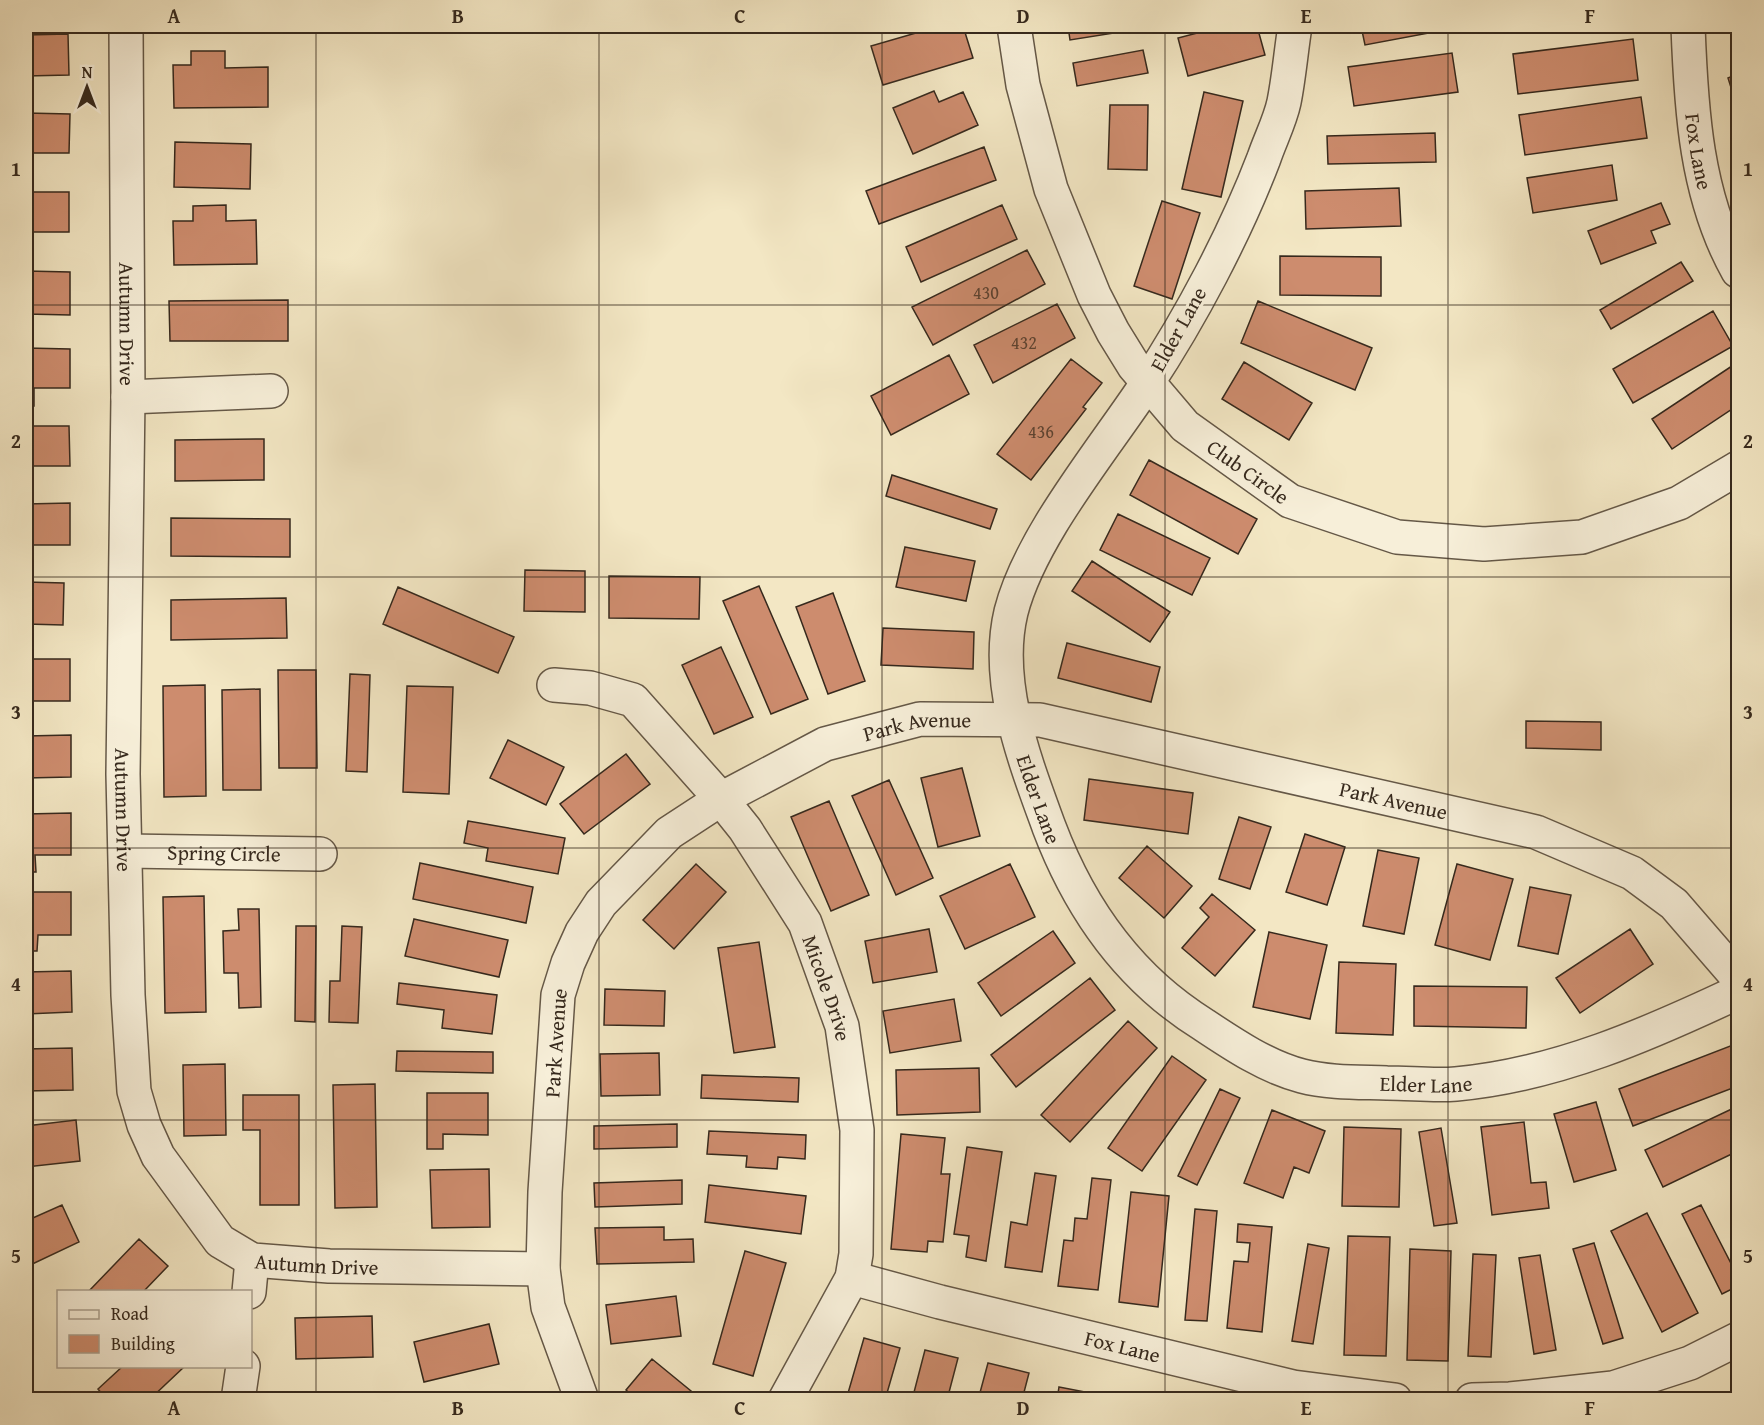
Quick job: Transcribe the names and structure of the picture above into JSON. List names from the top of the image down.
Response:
{
  "streets": {
    "street": [
      "Fox Lane",
      "Autumn Drive",
      "Elder Lane",
      "Club Circle",
      "Park Avenue",
      "Spring Circle",
      "Micole Drive"
    ]
  },
  "crossings": [
    ["Fox Lane", "Micole Drive"],
    ["Autumn Drive", "Park Avenue"],
    ["Autumn Drive", "Spring Circle"],
    ["Elder Lane", "Club Circle"],
    ["Elder Lane", "Park Avenue"],
    ["Park Avenue", "Micole Drive"]
  ],
  "house_numbers": ["430", "432", "436"],
  "legend": ["Road", "Building"],
  "north": "top",
  "grid": {
    "columns": [
      "A",
      "B",
      "C",
      "D",
      "E",
      "F"
    ],
    "rows": [
      "1",
      "2",
      "3",
      "4",
      "5"
    ]
  }
}
